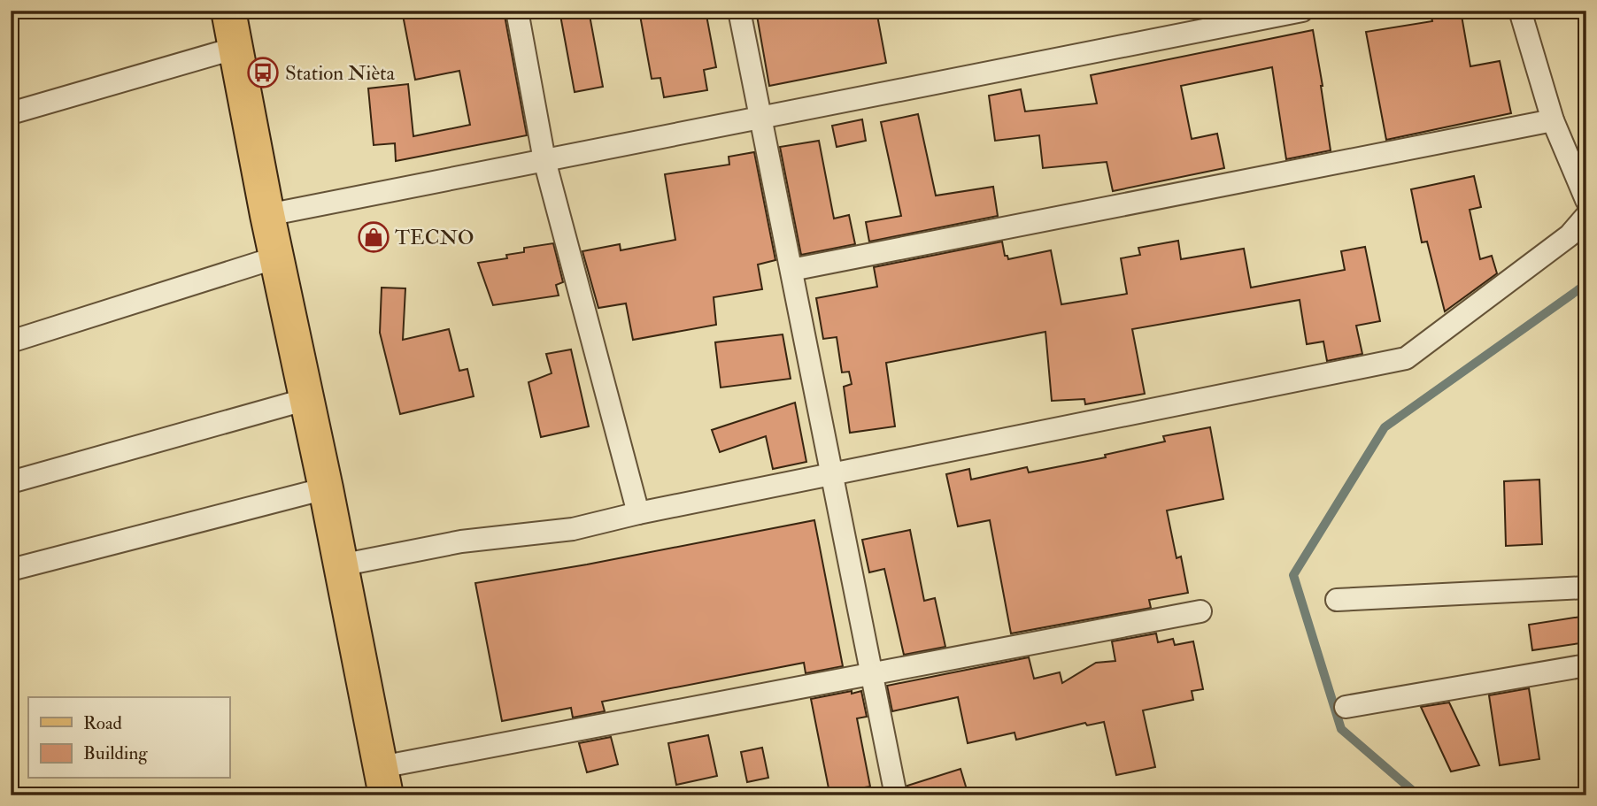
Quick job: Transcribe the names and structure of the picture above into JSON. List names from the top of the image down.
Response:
{
  "places": {
    "bus stop": ["Station Nièta"],
    "shop": ["TECNO"]
  },
  "legend": ["Road", "Building"]
}
